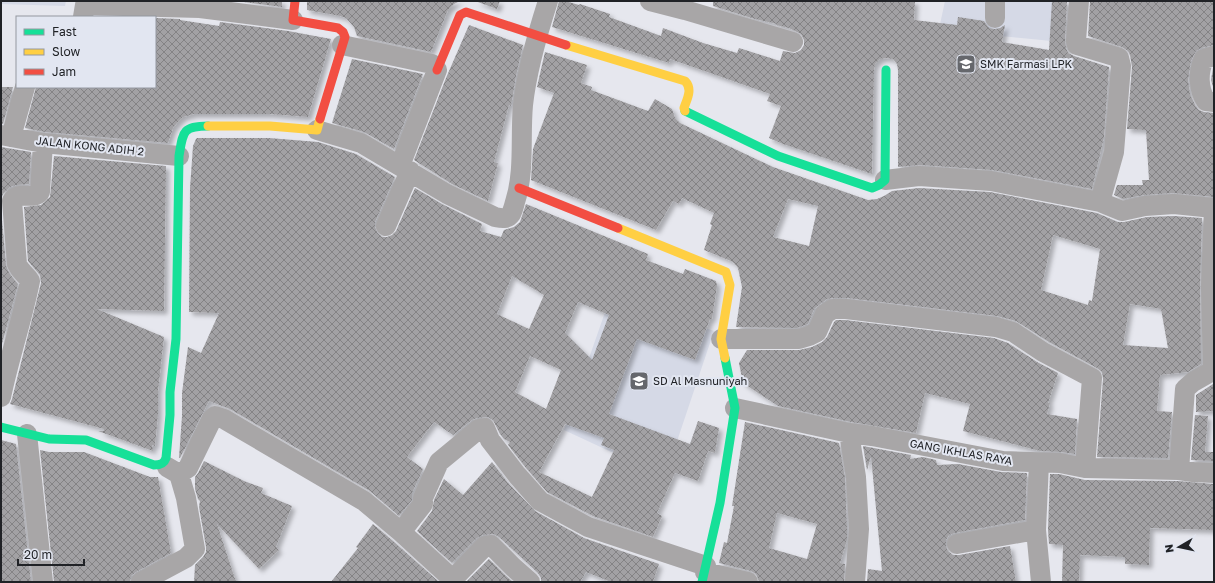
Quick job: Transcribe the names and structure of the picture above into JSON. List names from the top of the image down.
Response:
{
  "streets": {
    "street": ["JALAN KONG ADIH 2", "GANG IKHLAS RAYA"]
  },
  "places": {
    "school or university": ["SMK Farmasi LPK", "SD Al Masnuniyah"]
  },
  "legend": ["Fast", "Slow", "Jam"],
  "scale_bar": "20 m",
  "north": "left"
}
